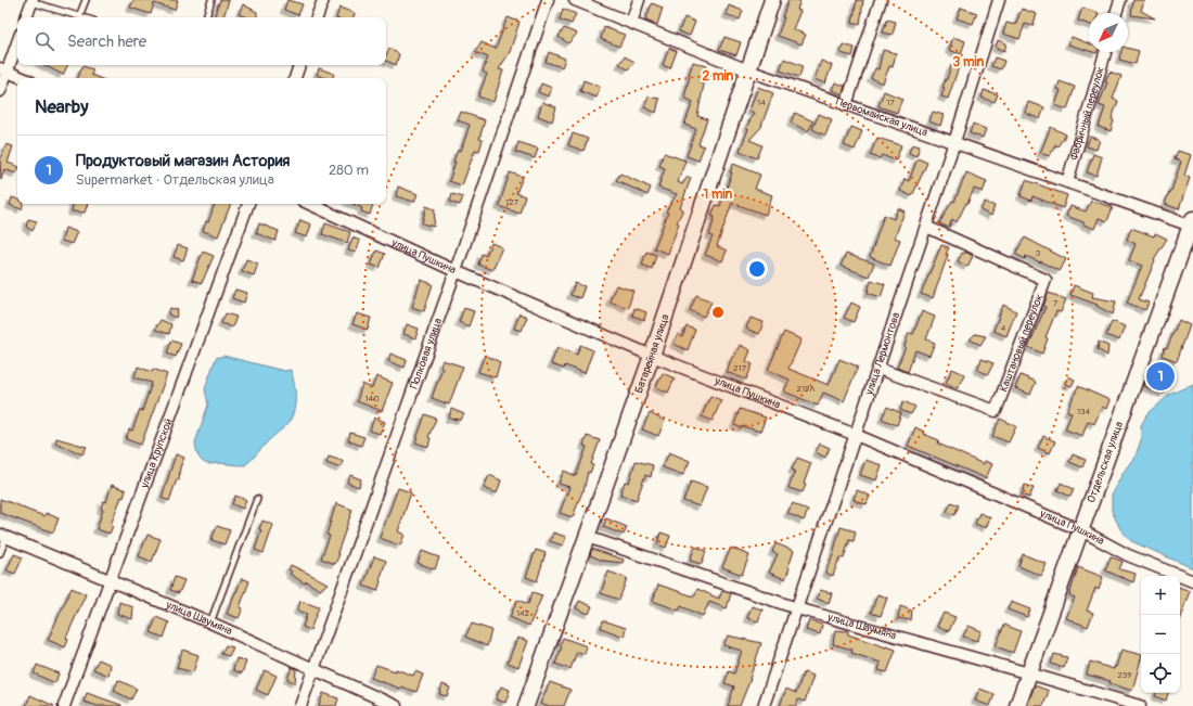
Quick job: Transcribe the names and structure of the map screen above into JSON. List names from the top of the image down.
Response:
{
  "streets": {
    "street": [
      "Фабричный переулок",
      "Первомайская улица",
      "улица Пушкина",
      "Каштановый переулок",
      "Полковая улица",
      "Батарейная улица",
      "улица Лермонтова",
      "улица Крупской",
      "Отдельская улица",
      "улица Шаумяна"
    ]
  },
  "crossings": [
    ["Фабричный переулок", "Первомайская улица"],
    ["Первомайская улица", "Батарейная улица"],
    ["Первомайская улица", "улица Лермонтова"],
    ["Первомайская улица", "Отдельская улица"],
    ["улица Пушкина", "Полковая улица"],
    ["улица Пушкина", "Батарейная улица"],
    ["улица Пушкина", "улица Лермонтова"],
    ["улица Пушкина", "Отдельская улица"],
    ["Каштановый переулок", "улица Лермонтова"],
    ["Полковая улица", "улица Шаумяна"],
    ["Батарейная улица", "улица Шаумяна"],
    ["улица Лермонтова", "улица Шаумяна"],
    ["улица Крупской", "улица Шаумяна"],
    ["Отдельская улица", "улица Шаумяна"]
  ],
  "house_numbers": [
    "14",
    "17",
    "127",
    "3",
    "7",
    "4",
    "217",
    "219А",
    "140",
    "134",
    "142",
    "239"
  ],
  "north": "bottom left",
  "page": {
    "search": "Search here",
    "heading": "Nearby",
    "list": [
      {
        "mark": "1",
        "name": "Продуктовый магазин Астория",
        "note": "Supermarket · Отдельская улица",
        "value": "280 m"
      }
    ],
    "pins": "1",
    "map_buttons": ["+", "−"]
  },
  "rings": ["3 min", "2 min", "1 min"]
}
